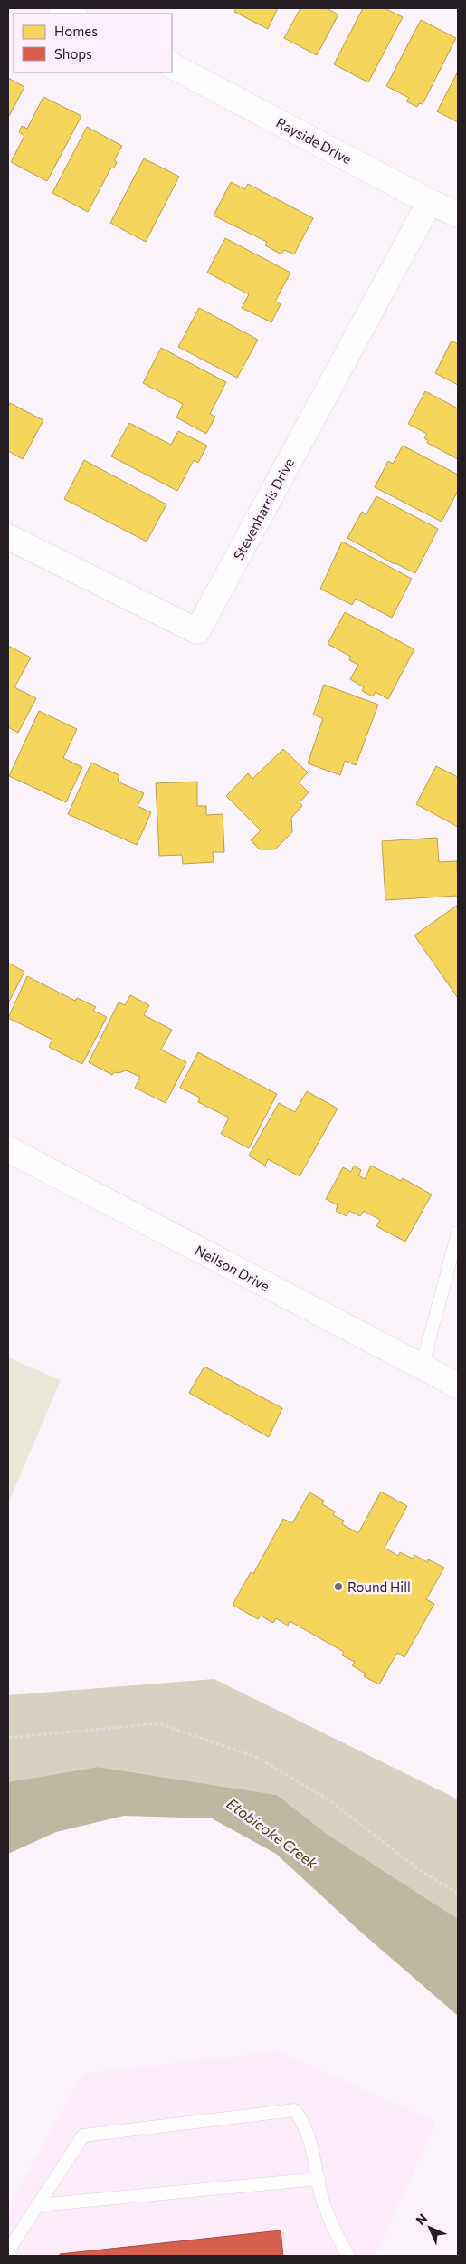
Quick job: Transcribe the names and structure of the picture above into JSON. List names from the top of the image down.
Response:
{
  "streets": {
    "street": ["Rayside Drive", "Stevenharris Drive", "Neilson Drive"]
  },
  "crossings": [
    ["Rayside Drive", "Stevenharris Drive"]
  ],
  "water": ["Etobicoke Creek"],
  "places": ["Round Hill"],
  "legend": ["Homes", "Shops"],
  "north": "top left"
}
